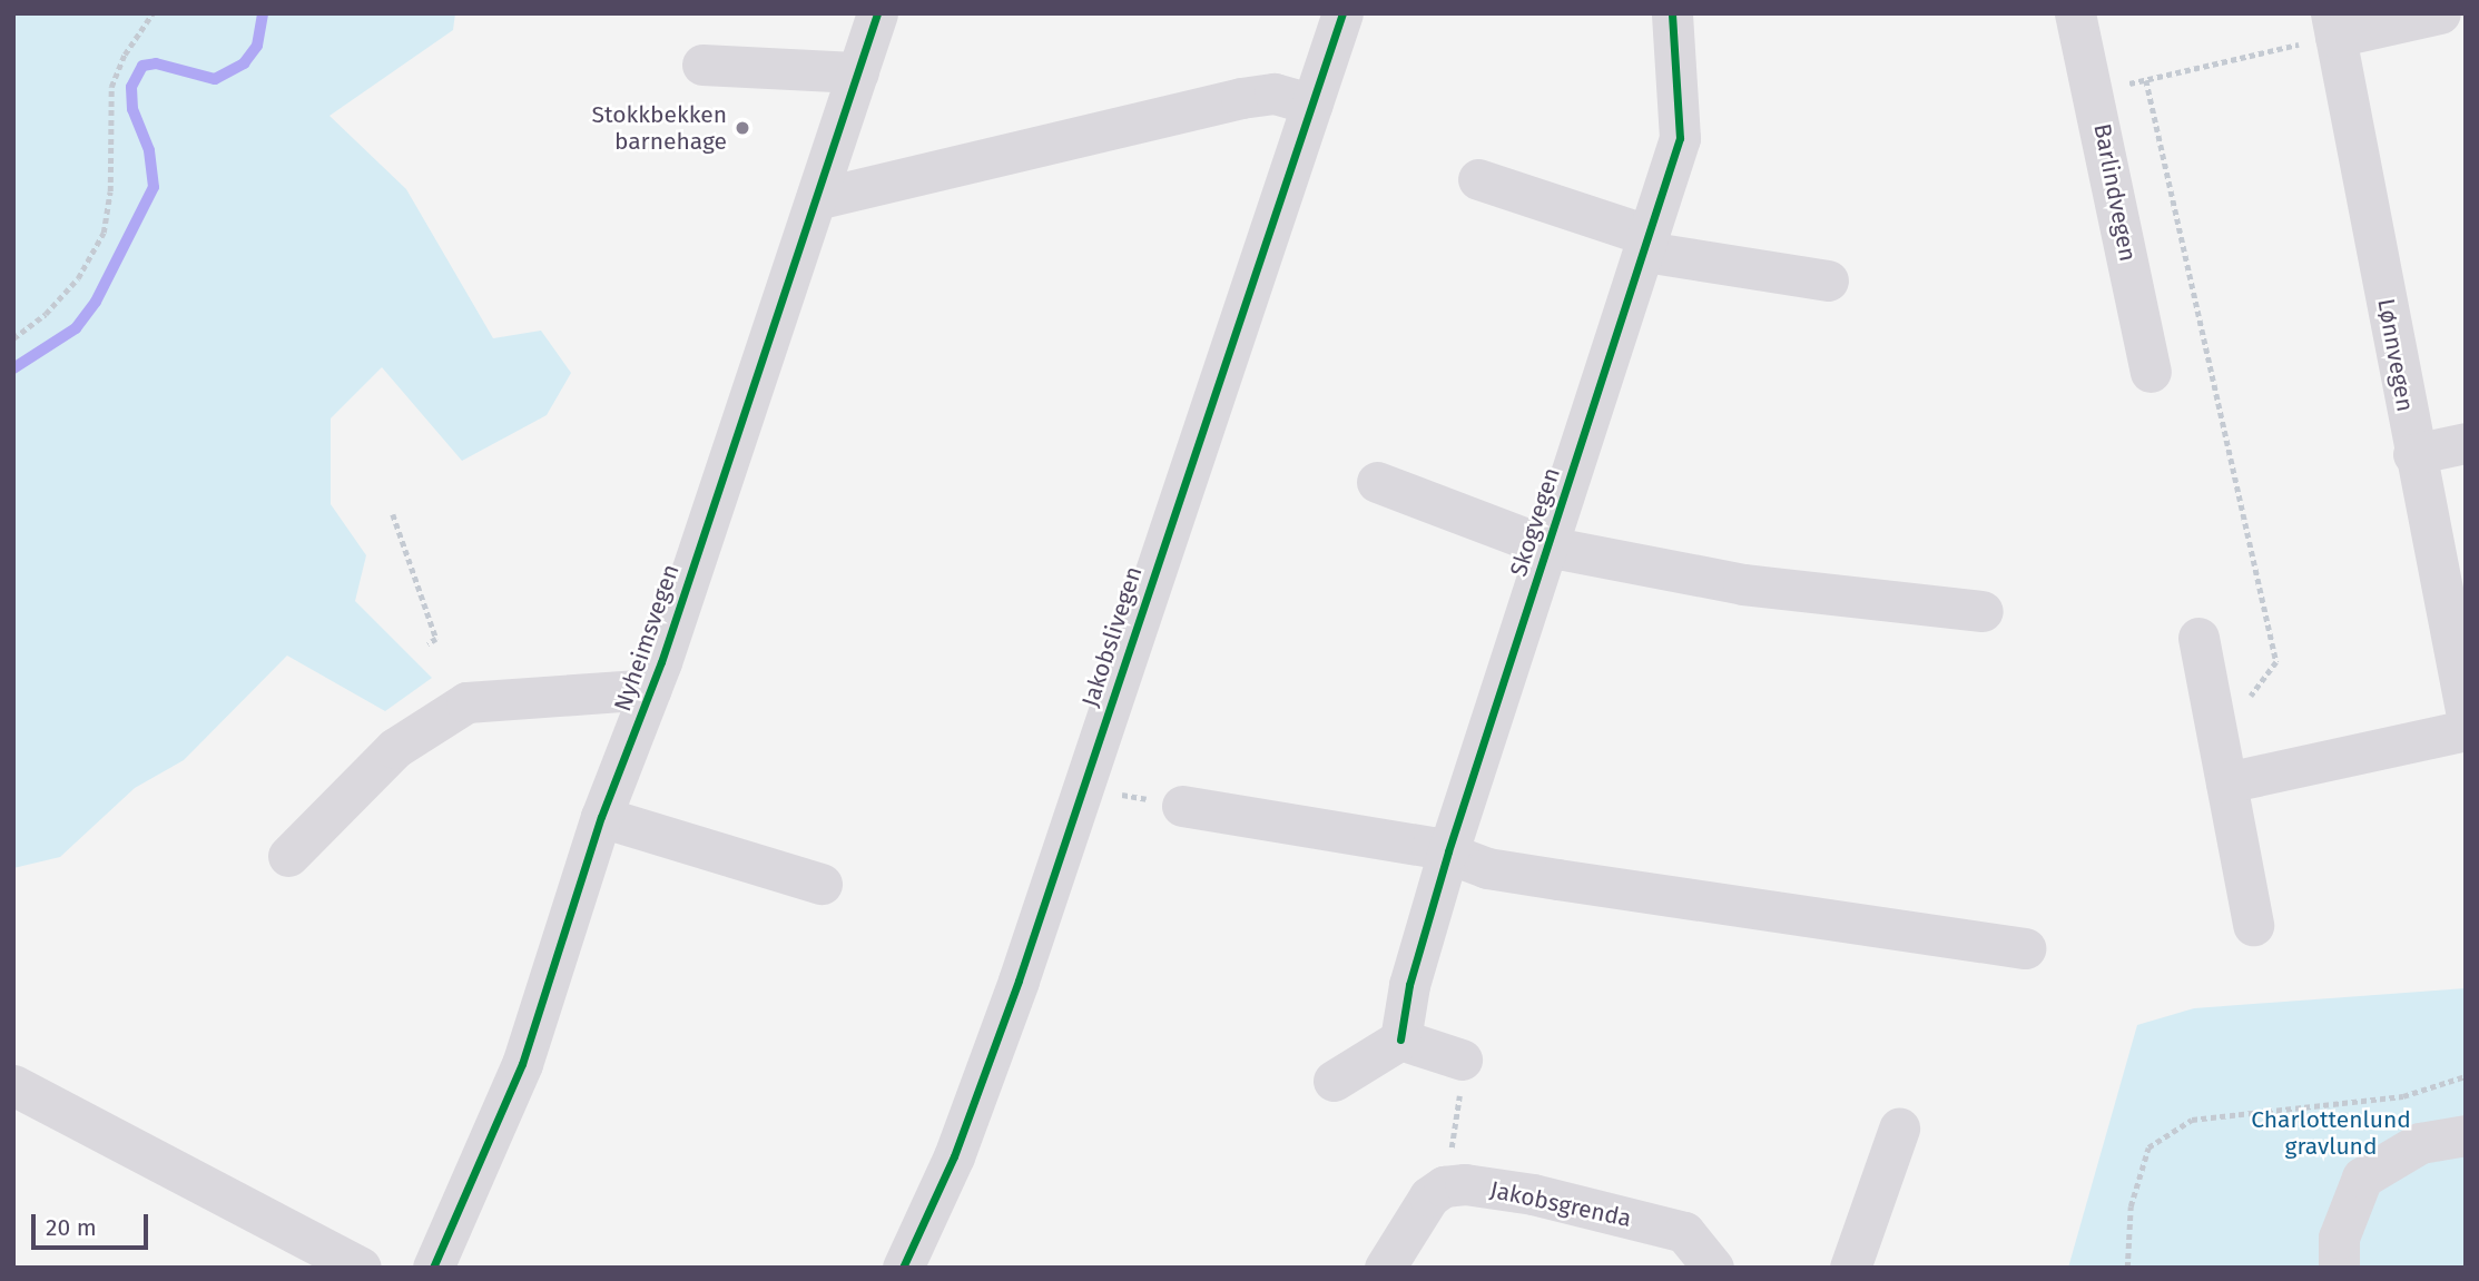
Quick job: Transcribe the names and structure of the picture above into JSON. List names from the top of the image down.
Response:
{
  "streets": {
    "street": [
      "Barlindvegen",
      "Lønnvegen",
      "Skogvegen",
      "Jakobslivegen",
      "Nyheimsvegen",
      "Jakobsgrenda"
    ]
  },
  "parks": ["Charlottenlund gravlund"],
  "places": ["Stokkbekken barnehage"],
  "scale_bar": "20 m"
}
